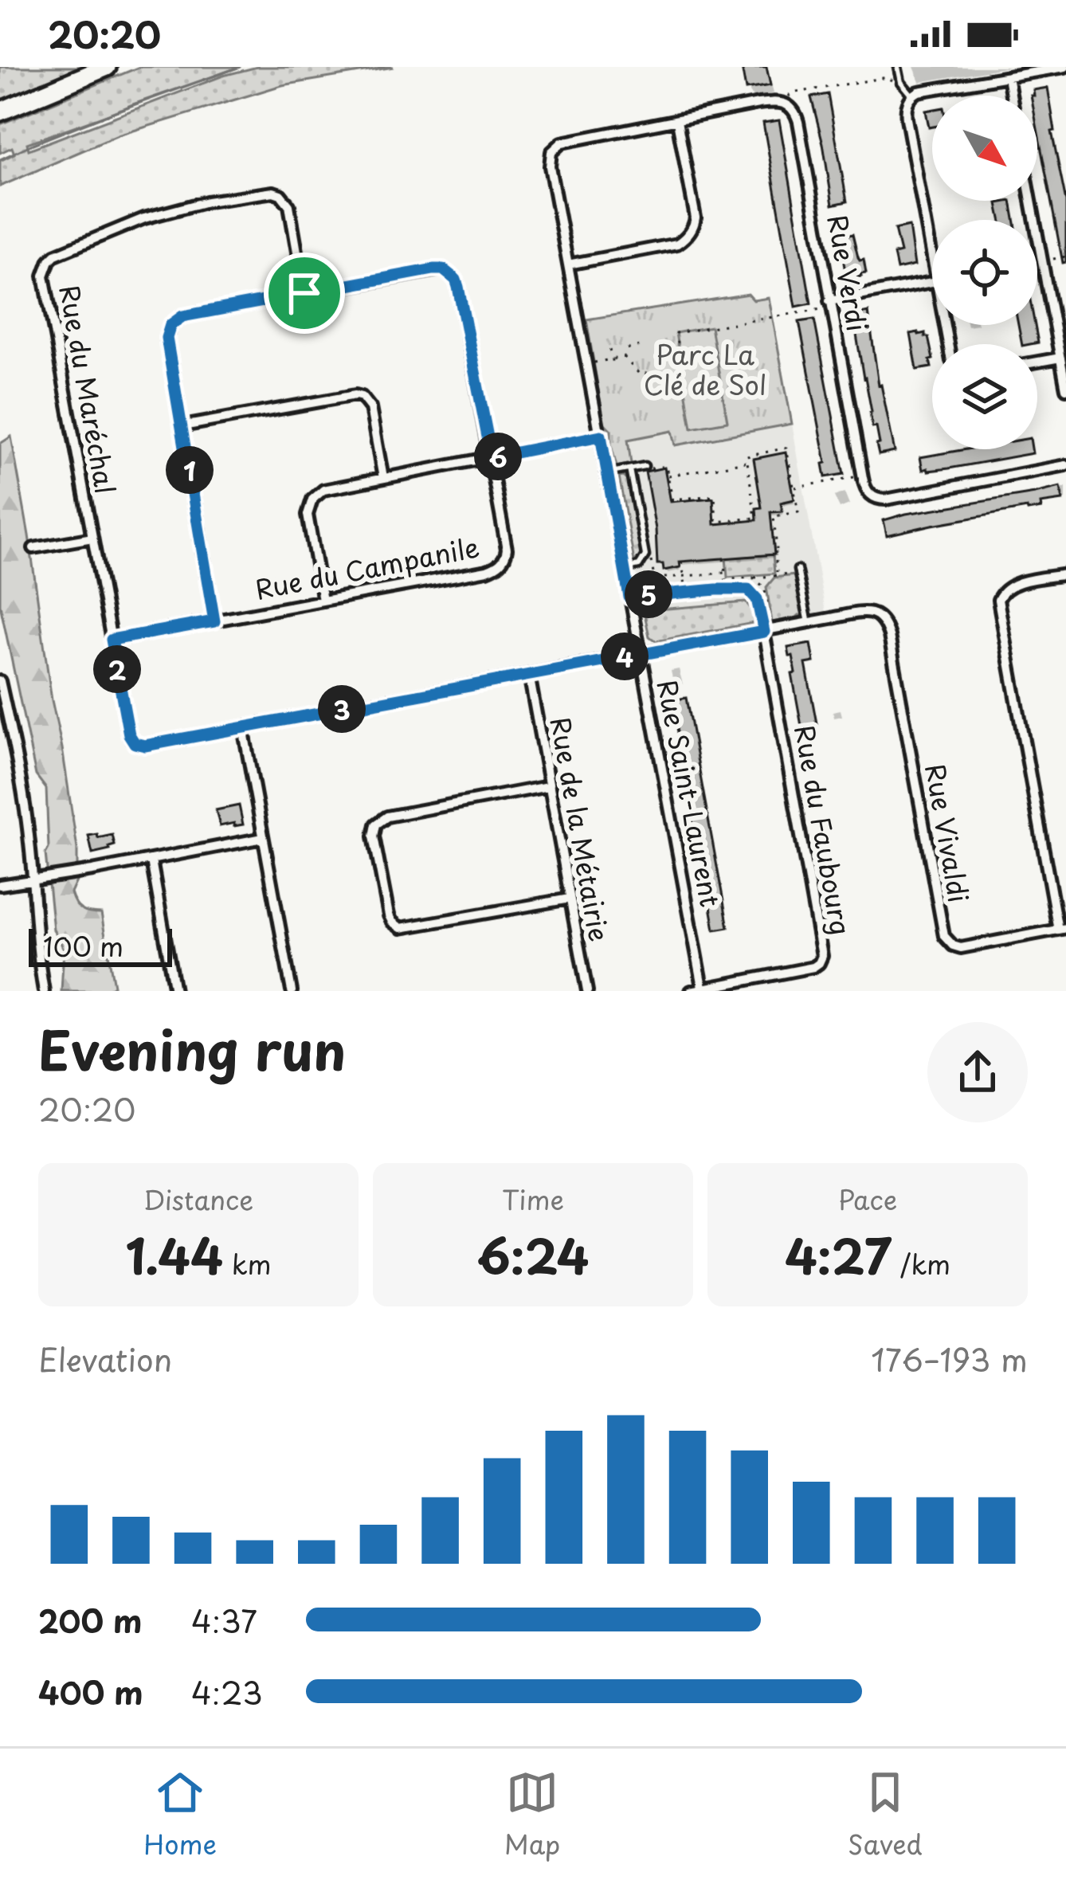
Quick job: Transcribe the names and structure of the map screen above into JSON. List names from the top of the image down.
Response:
{
  "streets": {
    "street": [
      "Rue Verdi",
      "Rue du Maréchal",
      "Rue du Campanile",
      "Rue Saint-Laurent",
      "Rue de la Métairie",
      "Rue du Faubourg",
      "Rue Vivaldi"
    ]
  },
  "crossings": [
    ["Rue du Maréchal", "Rue du Campanile"],
    ["Rue Saint-Laurent", "Rue du Faubourg"]
  ],
  "parks": ["Parc La Clé de Sol"],
  "scale_bar": "100 m",
  "north": "bottom right",
  "page": {
    "status": "20:20",
    "pins": [
      "6",
      "1",
      "5",
      "4",
      "2",
      "3"
    ],
    "scale": "100 m",
    "heading": ["Evening run", "20:20"],
    "stats": [
      ["Distance", "1.44 km"],
      ["Time", "6:24"],
      ["Pace", "4:27 /km"]
    ],
    "chart": ["Elevation", "176–193 m"],
    "list": [
      {
        "name": "200 m",
        "note": "4:37"
      },
      {
        "name": "400 m",
        "note": "4:23"
      }
    ],
    "tabs": ["Home", "Map", "Saved"]
  }
}
